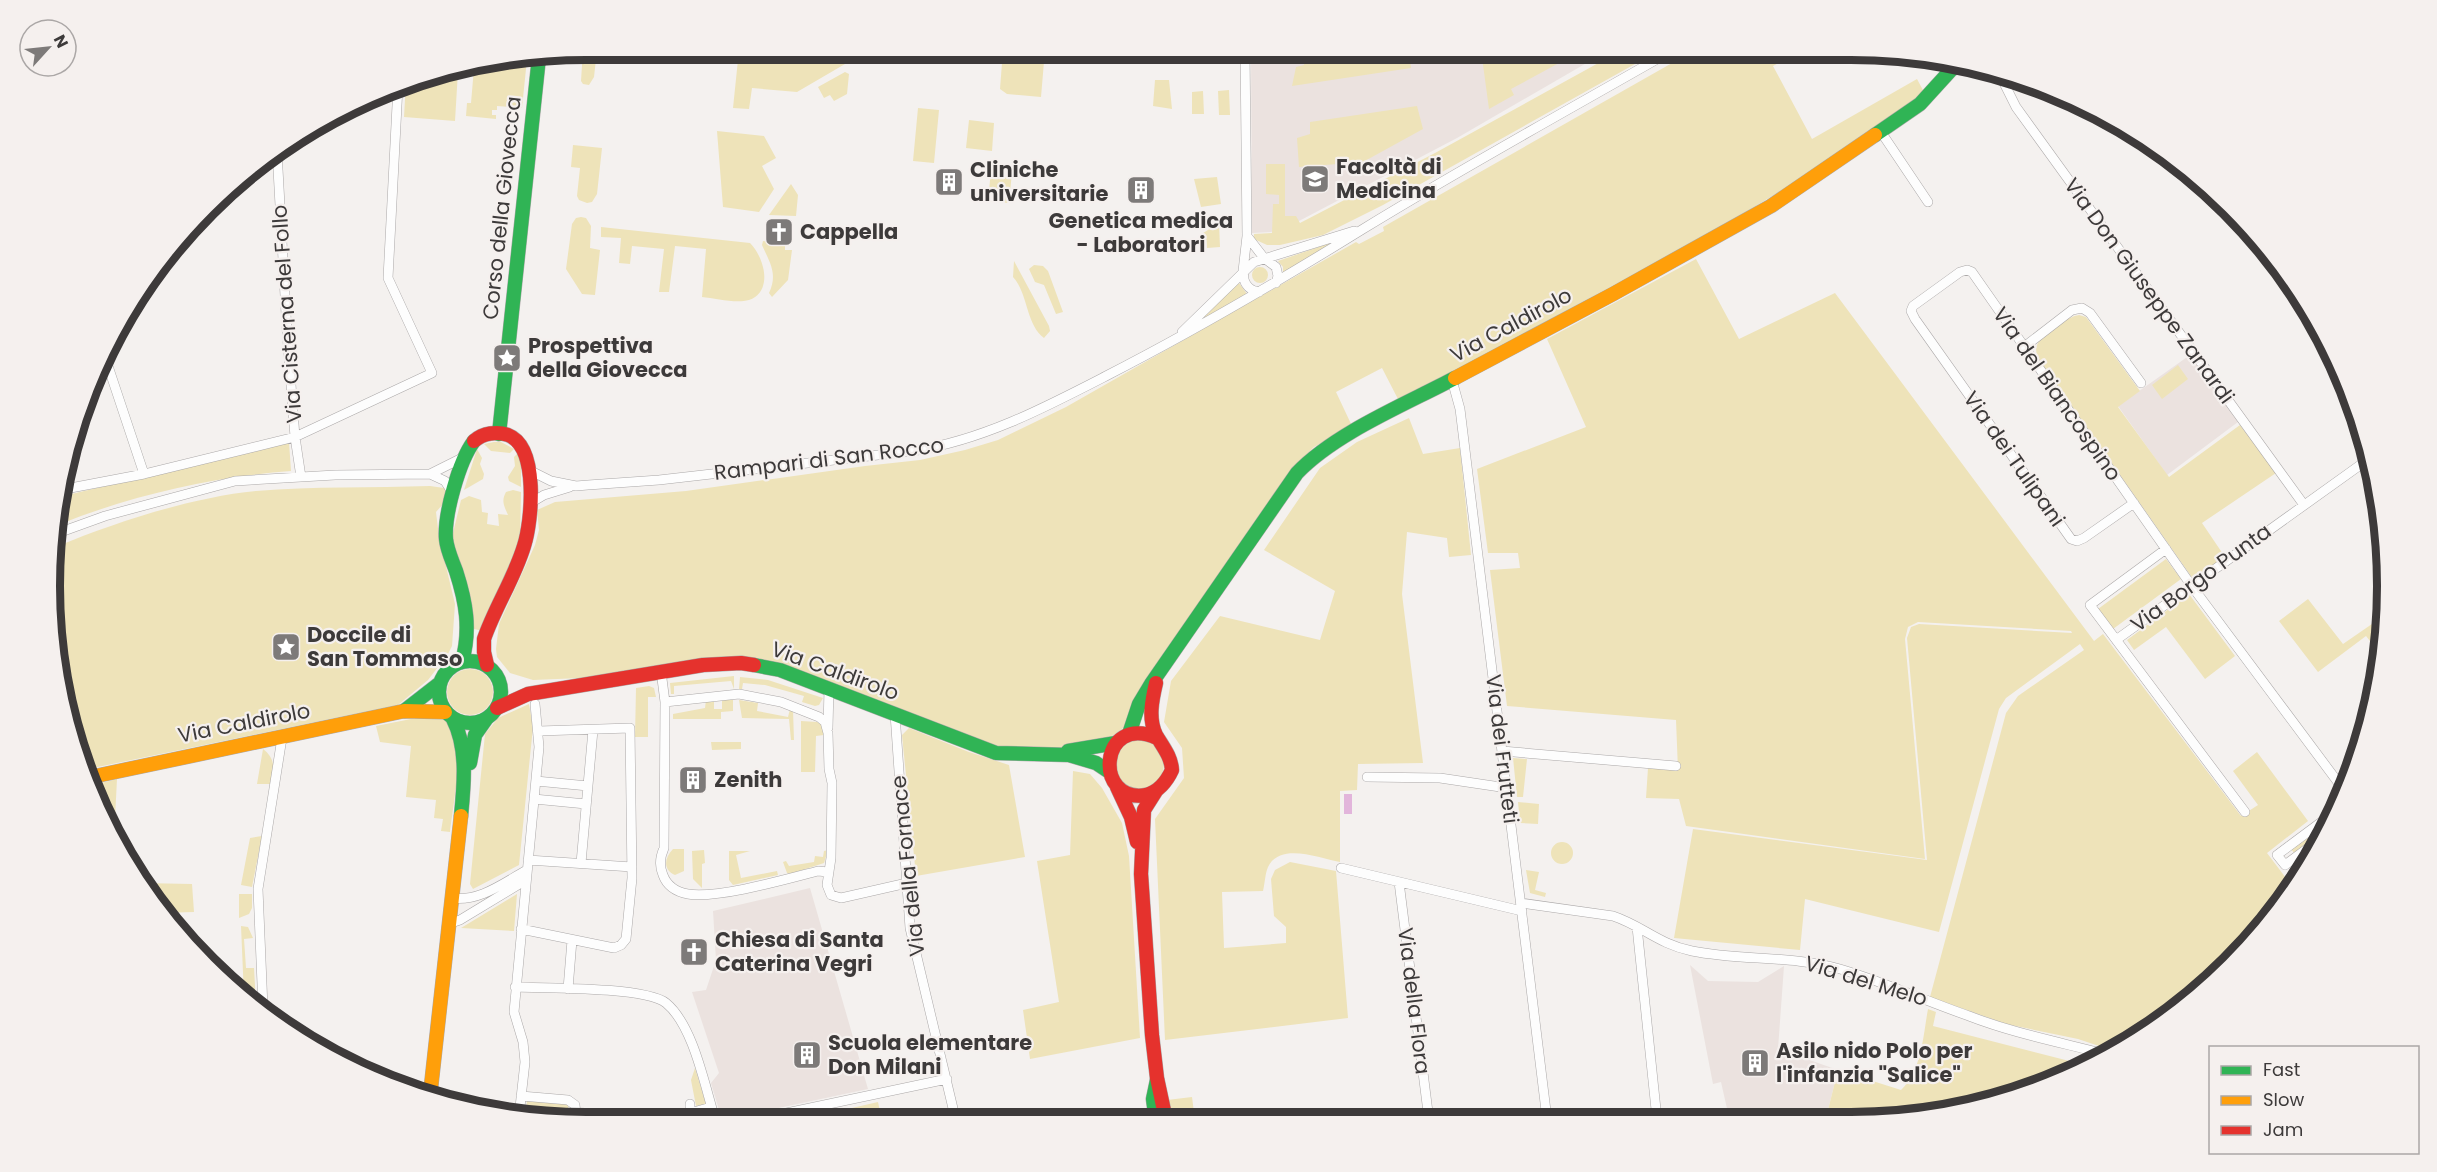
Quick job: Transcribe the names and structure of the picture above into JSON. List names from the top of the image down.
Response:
{
  "streets": {
    "main road": ["Corso della Giovecca", "Via Caldirolo"],
    "street": [
      "Via Don Giuseppe Zanardi",
      "Via Cisterna del Follo",
      "Via del Biancospino",
      "Rampari di San Rocco",
      "Via dei Tulipani",
      "Via Borgo Punta",
      "Via dei Frutteti",
      "Via della Fornace",
      "Via del Melo",
      "Via della Flora"
    ]
  },
  "crossings": [
    ["Via Don Giuseppe Zanardi", "Via Borgo Punta"],
    ["Via Caldirolo", "Via dei Frutteti"],
    ["Via Caldirolo", "Via della Fornace"],
    ["Via del Biancospino", "Via dei Tulipani"],
    ["Via del Biancospino", "Via Borgo Punta"],
    ["Via dei Frutteti", "Via del Melo"],
    ["Via del Melo", "Via della Flora"]
  ],
  "places": {
    "school or university": ["Facoltà di Medicina"],
    "building": [
      "Cliniche universitarie",
      "Genetica medica - Laboratori",
      "Zenith",
      "Scuola elementare Don Milani",
      "Asilo nido Polo per l'infanzia \"Salice\""
    ],
    "church": ["Cappella", "Chiesa di Santa Caterina Vegri"],
    "place": ["Prospettiva della Giovecca", "Doccile di San Tommaso"]
  },
  "legend": ["Fast", "Slow", "Jam"],
  "north": "top right"
}
